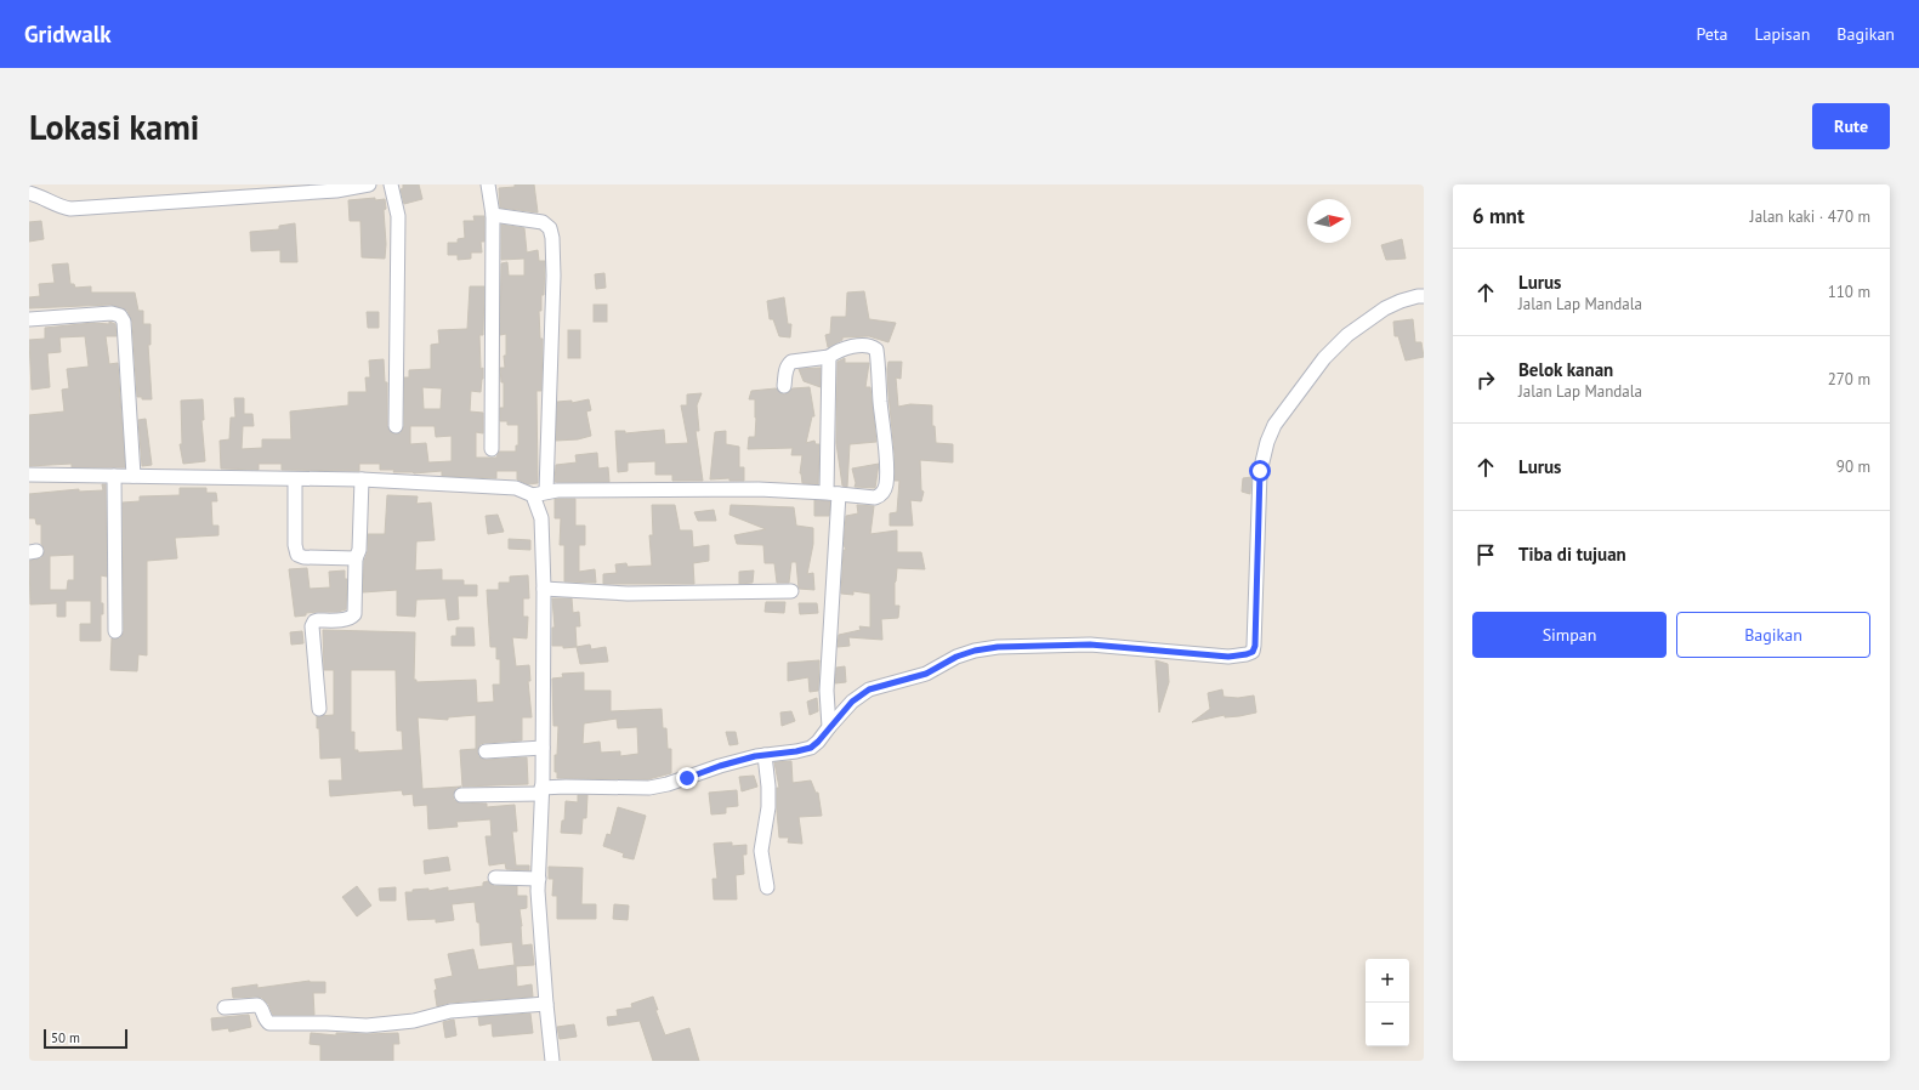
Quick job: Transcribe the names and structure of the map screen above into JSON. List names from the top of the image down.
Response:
{
  "scale_bar": "50 m",
  "north": "right",
  "page": {
    "header": "Gridwalk",
    "nav": ["Peta", "Lapisan", "Bagikan"],
    "buttons": [
      "Rute",
      ["Simpan", "Bagikan"]
    ],
    "title": "Lokasi kami",
    "heading": ["6 mnt", "Jalan kaki · 470 m"],
    "list": [
      ["Lurus", "Jalan Lap Mandala", "110 m"],
      ["Belok kanan", "Jalan Lap Mandala", "270 m"],
      ["Lurus", "90 m"],
      "Tiba di tujuan"
    ],
    "map_buttons": ["+", "−"],
    "scale": "50 m"
  }
}
